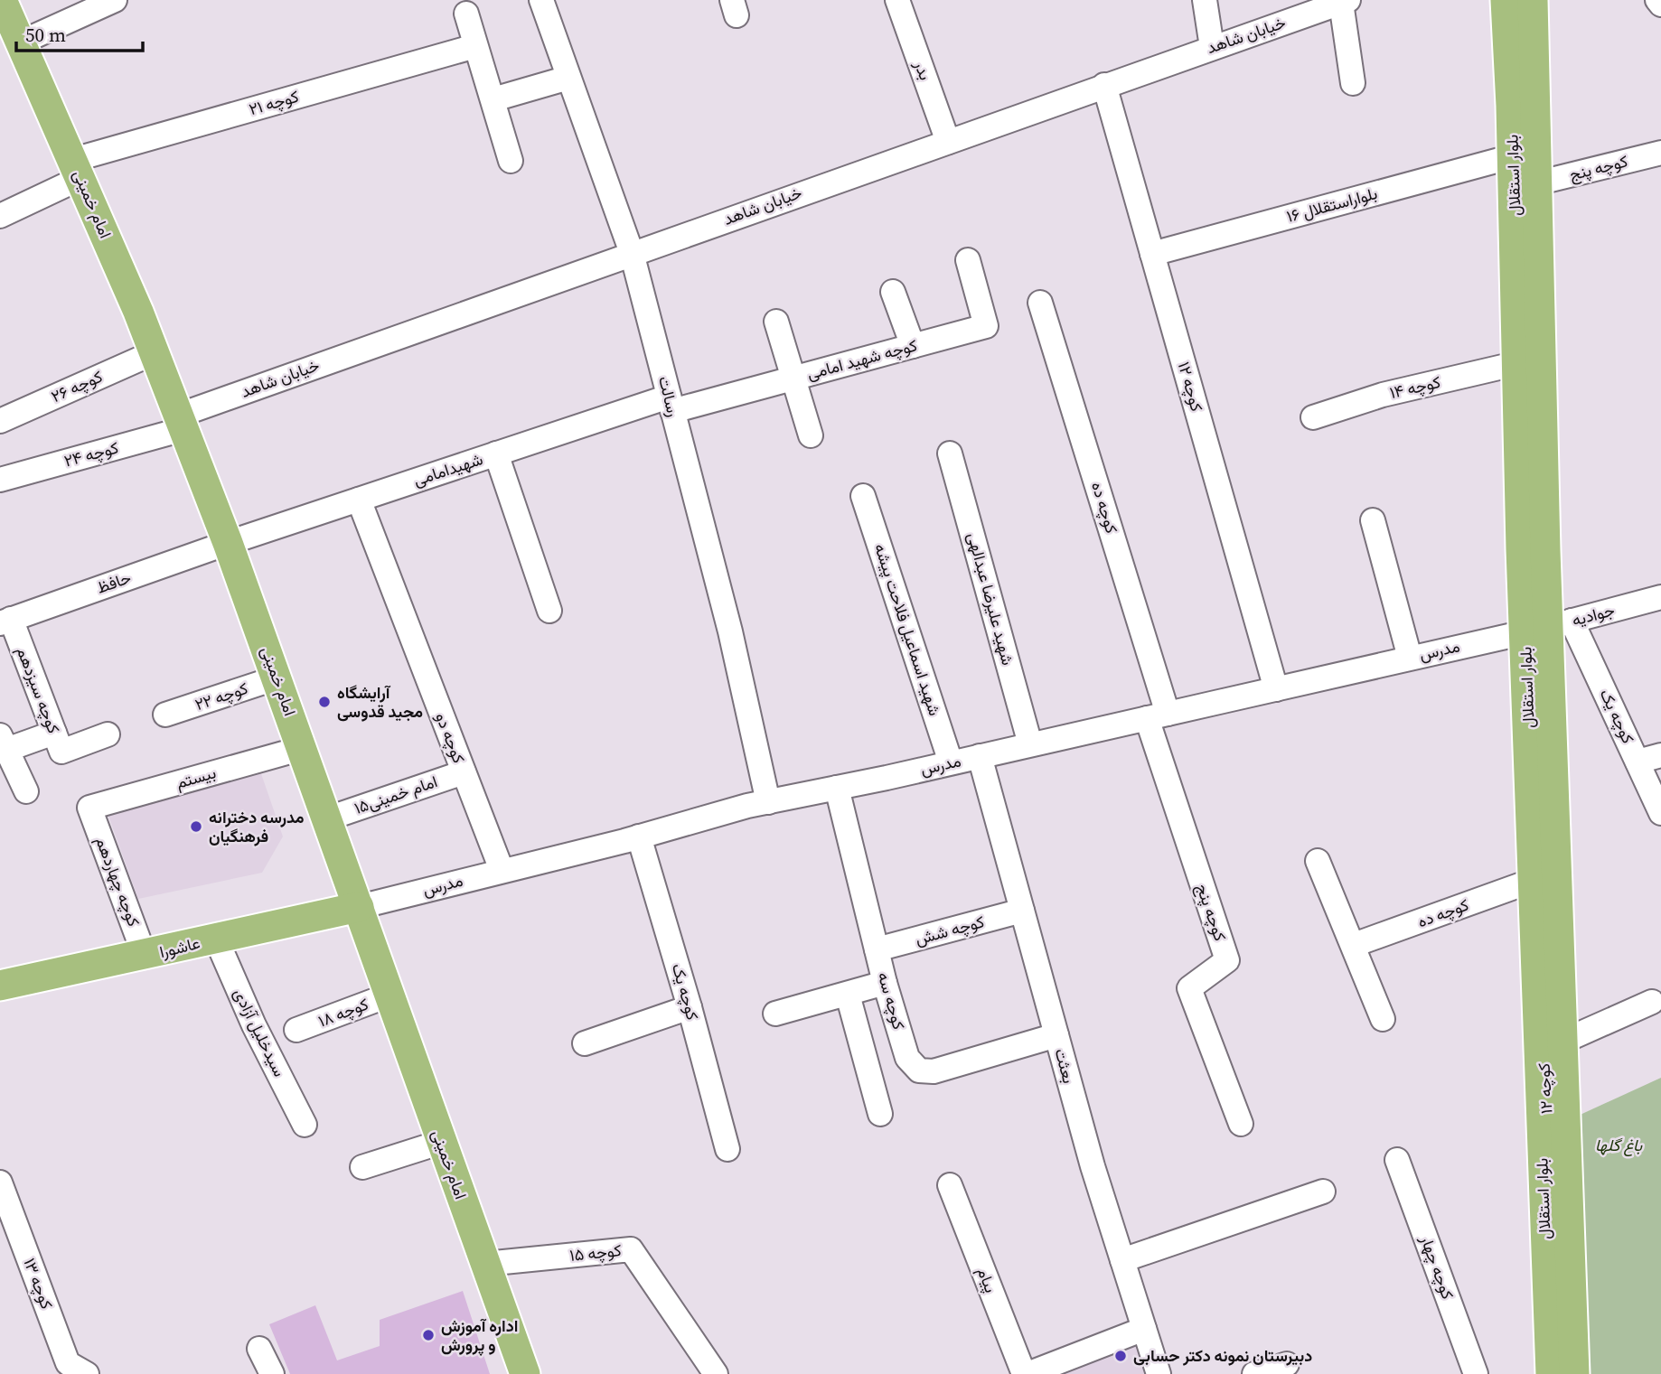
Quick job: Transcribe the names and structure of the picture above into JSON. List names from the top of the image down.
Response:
{
  "streets": {
    "main road": ["بلوار استقلال", "امام خمینی", "عاشورا"],
    "street": [
      "خیابان شاهد",
      "بدر",
      "کوچه ۲۱",
      "کوچه پنج",
      "بلواراستقلال ۱۶",
      "کوچه شهید امامی",
      "کوچه ۲۶",
      "کوچه ۱۲",
      "کوچه ۱۴",
      "رسالت",
      "کوچه ۲۴",
      "شهیدامامی",
      "کوچه ده",
      "حافظ",
      "شهید علیرضا عبدالهی",
      "جوادیه",
      "شهید اسماعیل فلاحت پیشه",
      "مدرس",
      "کوچه سیزدهم",
      "کوچه ۲۲",
      "کوچه یک",
      "کوچه دو",
      "بیستم",
      "امام خمینی۱۵",
      "کوچه چهاردهم",
      "کوچه شش",
      "کوچه سه",
      "کوچه ۱۸",
      "سیدخلیل آزادی",
      "بعثت",
      "کوچه ۱۵",
      "کوچه چهار",
      "پیام",
      "کوچه ۱۳"
    ]
  },
  "crossings": [
    ["خیابان شاهد", "بدر"],
    ["خیابان شاهد", "امام خمینی"],
    ["خیابان شاهد", "کوچه ۱۲"],
    ["خیابان شاهد", "رسالت"],
    ["خیابان شاهد", "کوچه ۲۴"],
    ["کوچه ۲۱", "امام خمینی"],
    ["کوچه پنج", "بلوار استقلال"],
    ["کوچه پنج", "کوچه ده"],
    ["کوچه پنج", "مدرس"],
    ["بلوار استقلال", "بلواراستقلال ۱۶"],
    ["بلوار استقلال", "کوچه ۱۲"],
    ["بلوار استقلال", "کوچه ۱۴"],
    ["بلوار استقلال", "کوچه ده"],
    ["بلوار استقلال", "جوادیه"],
    ["بلوار استقلال", "مدرس"],
    ["بلوار استقلال", "کوچه یک"],
    ["امام خمینی", "کوچه ۲۶"],
    ["امام خمینی", "کوچه ۲۴"],
    ["امام خمینی", "شهیدامامی"],
    ["امام خمینی", "حافظ"],
    ["امام خمینی", "مدرس"],
    ["امام خمینی", "کوچه ۲۲"],
    ["امام خمینی", "بیستم"],
    ["امام خمینی", "امام خمینی۱۵"],
    ["امام خمینی", "عاشورا"],
    ["امام خمینی", "کوچه ۱۸"],
    ["امام خمینی", "کوچه ۱۵"],
    ["بلواراستقلال ۱۶", "کوچه ۱۲"],
    ["کوچه شهید امامی", "رسالت"],
    ["کوچه شهید امامی", "شهیدامامی"],
    ["کوچه ۱۲", "مدرس"],
    ["رسالت", "شهیدامامی"],
    ["رسالت", "مدرس"],
    ["شهیدامامی", "حافظ"],
    ["شهیدامامی", "کوچه دو"],
    ["کوچه ده", "مدرس"],
    ["حافظ", "کوچه سیزدهم"],
    ["شهید علیرضا عبدالهی", "مدرس"],
    ["جوادیه", "مدرس"],
    ["جوادیه", "کوچه یک"],
    ["شهید اسماعیل فلاحت پیشه", "مدرس"],
    ["مدرس", "کوچه یک"],
    ["مدرس", "کوچه دو"],
    ["مدرس", "عاشورا"],
    ["مدرس", "کوچه سه"],
    ["مدرس", "بعثت"],
    ["کوچه دو", "امام خمینی۱۵"],
    ["بیستم", "کوچه چهاردهم"],
    ["کوچه چهاردهم", "عاشورا"],
    ["کوچه شش", "کوچه سه"],
    ["کوچه شش", "بعثت"],
    ["عاشورا", "سیدخلیل آزادی"],
    ["کوچه سه", "بعثت"]
  ],
  "parks": ["باغ گلها"],
  "places": [
    "آرایشگاه مجید قدوسی",
    "مدرسه دخترانه فرهنگیان",
    "اداره آموزش و پرورش",
    "دبیرستان نمونه دکتر حسابی"
  ],
  "scale_bar": "50 m"
}
